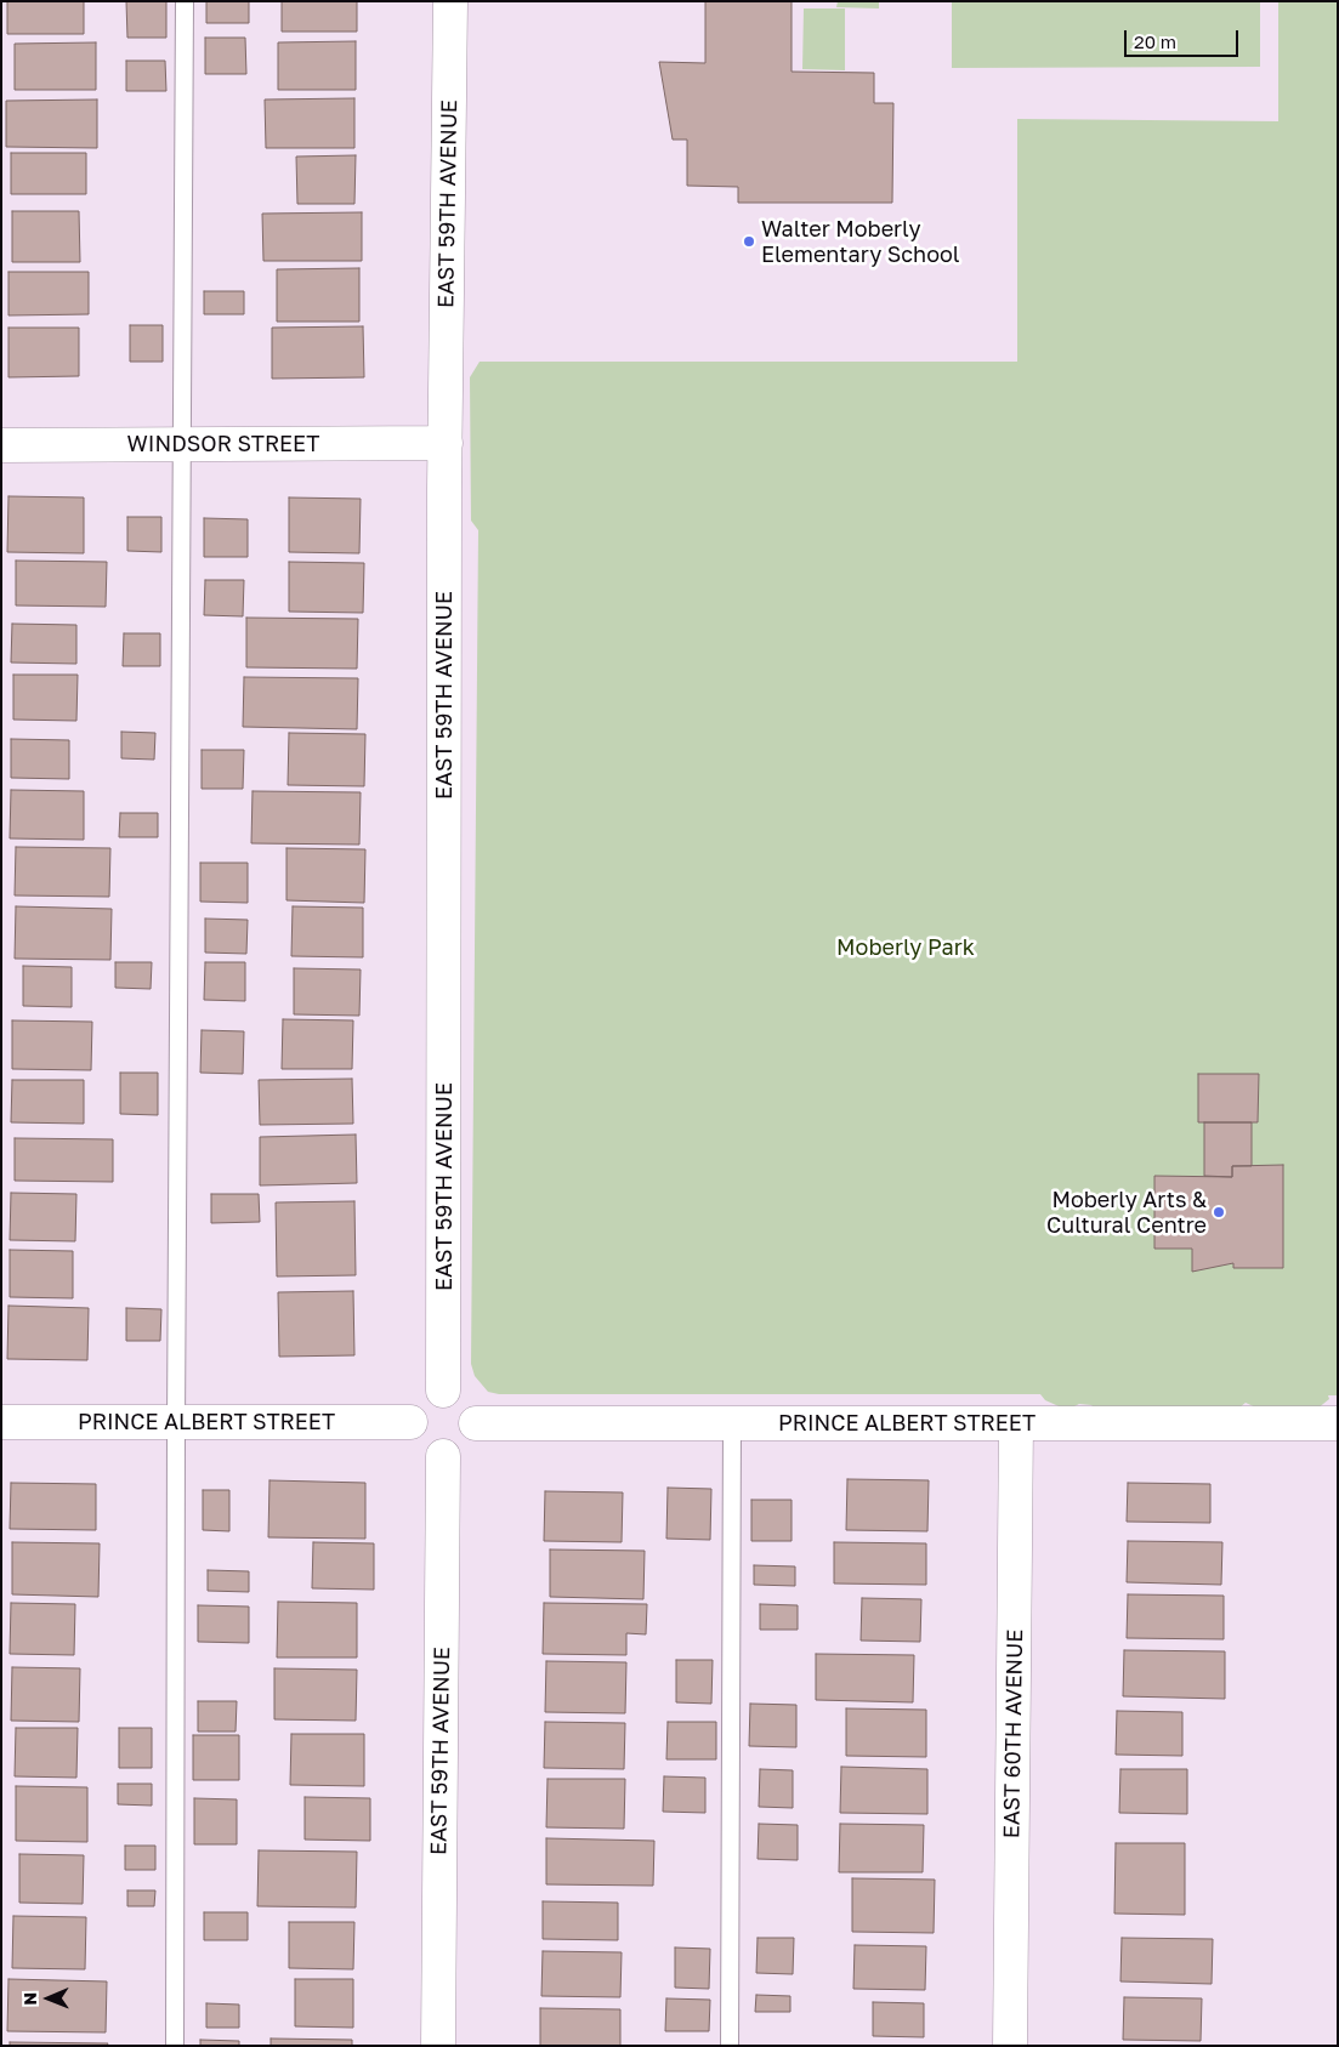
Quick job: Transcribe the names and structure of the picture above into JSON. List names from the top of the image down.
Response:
{
  "streets": {
    "street": [
      "EAST 59TH AVENUE",
      "WINDSOR STREET",
      "PRINCE ALBERT STREET",
      "EAST 60TH AVENUE"
    ]
  },
  "crossings": [
    ["EAST 59TH AVENUE", "WINDSOR STREET"],
    ["EAST 59TH AVENUE", "PRINCE ALBERT STREET"],
    ["PRINCE ALBERT STREET", "EAST 60TH AVENUE"]
  ],
  "parks": ["Moberly Park"],
  "places": ["Walter Moberly Elementary School", "Moberly Arts & Cultural Centre"],
  "scale_bar": "20 m",
  "north": "left"
}
